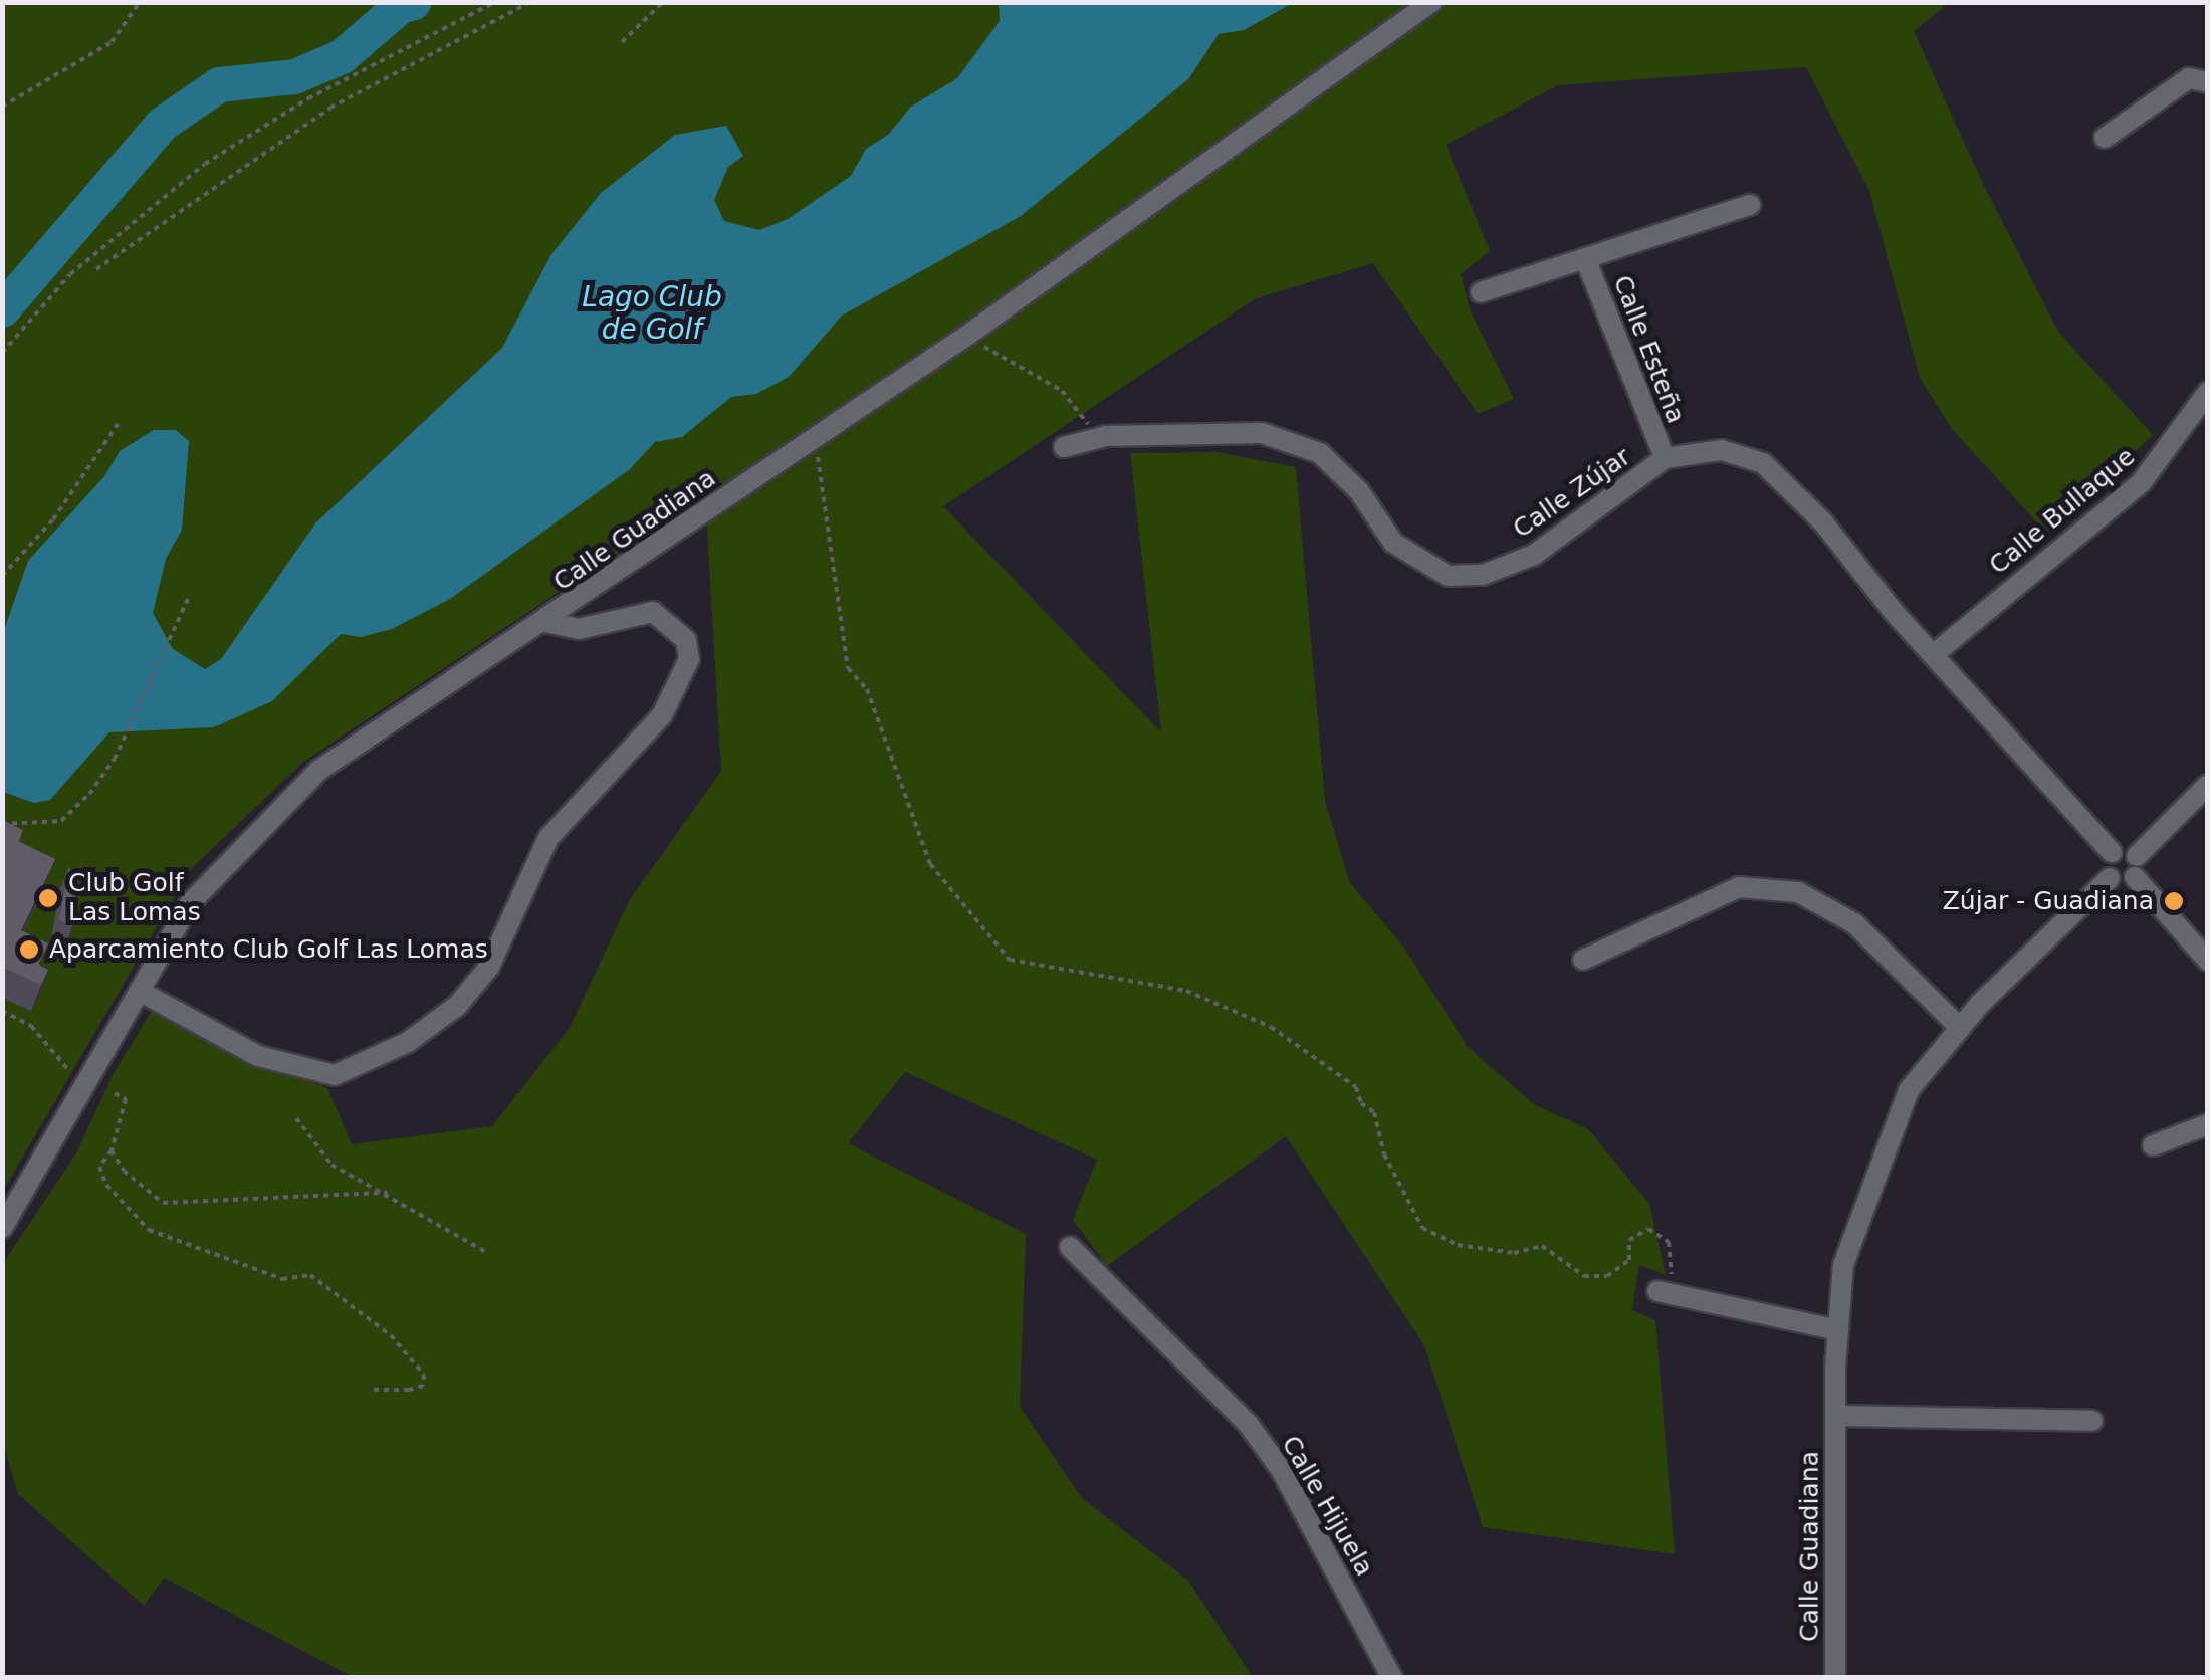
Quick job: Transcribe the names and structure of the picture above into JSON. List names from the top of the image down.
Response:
{
  "streets": {
    "street": [
      "Calle Esteña",
      "Calle Zújar",
      "Calle Bullaque",
      "Calle Guadiana",
      "Calle Hijuela"
    ]
  },
  "crossings": [
    ["Calle Esteña", "Calle Zújar"],
    ["Calle Zújar", "Calle Bullaque"],
    ["Calle Zújar", "Calle Guadiana"]
  ],
  "water": ["Lago Club de Golf"],
  "places": ["Club Golf Las Lomas", "Zújar - Guadiana", "Aparcamiento Club Golf Las Lomas"]
}
